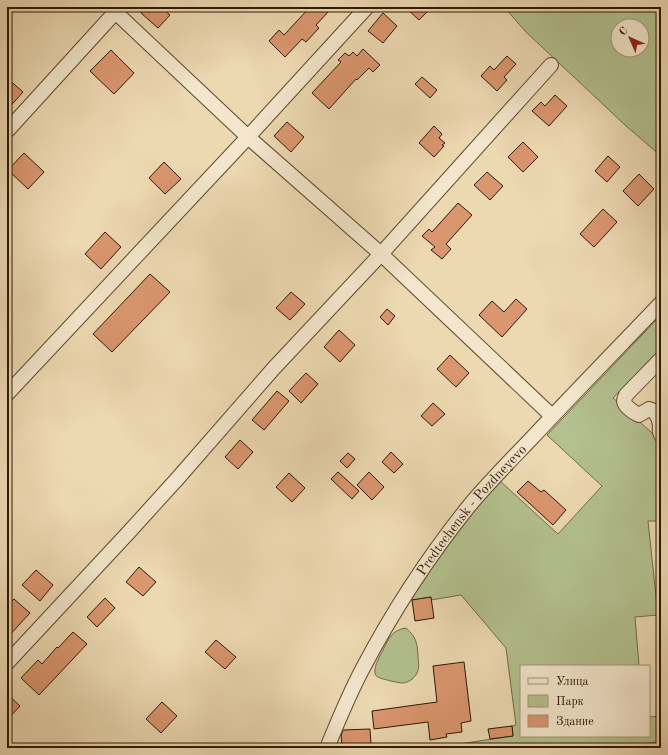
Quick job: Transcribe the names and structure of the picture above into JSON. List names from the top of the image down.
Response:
{
  "streets": {
    "street": ["Predtechensk - Pozdneyevo"]
  },
  "legend": ["Улица", "Парк", "Здание"],
  "north": "top left"
}
